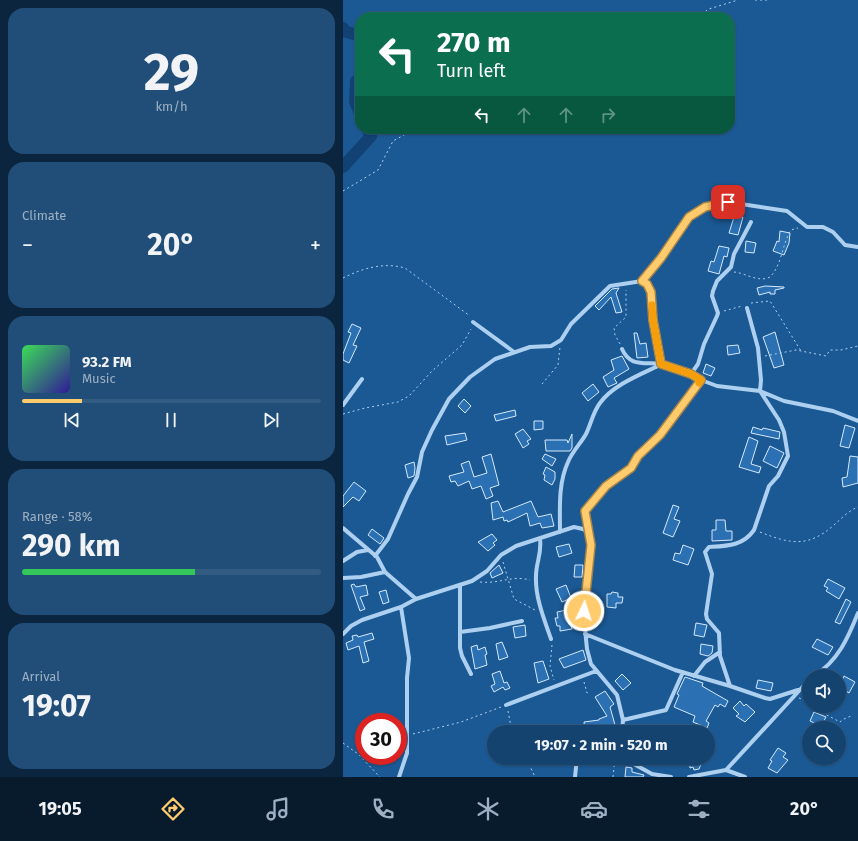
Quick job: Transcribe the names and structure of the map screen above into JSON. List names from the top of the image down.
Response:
{
  "page": {
    "tile": [
      ["29", "km/h"],
      "Climate",
      ["Range · 58%", "290 km"],
      ["Arrival", "19:07"]
    ],
    "turn": ["270 m", "Turn left"],
    "heat": ["−", "20°", "+"],
    "song": ["93.2 FM", "Music"],
    "limit": "30",
    "trip": "19:07 · 2 min · 520 m",
    "tabs": ["19:05", "20°"]
  }
}
